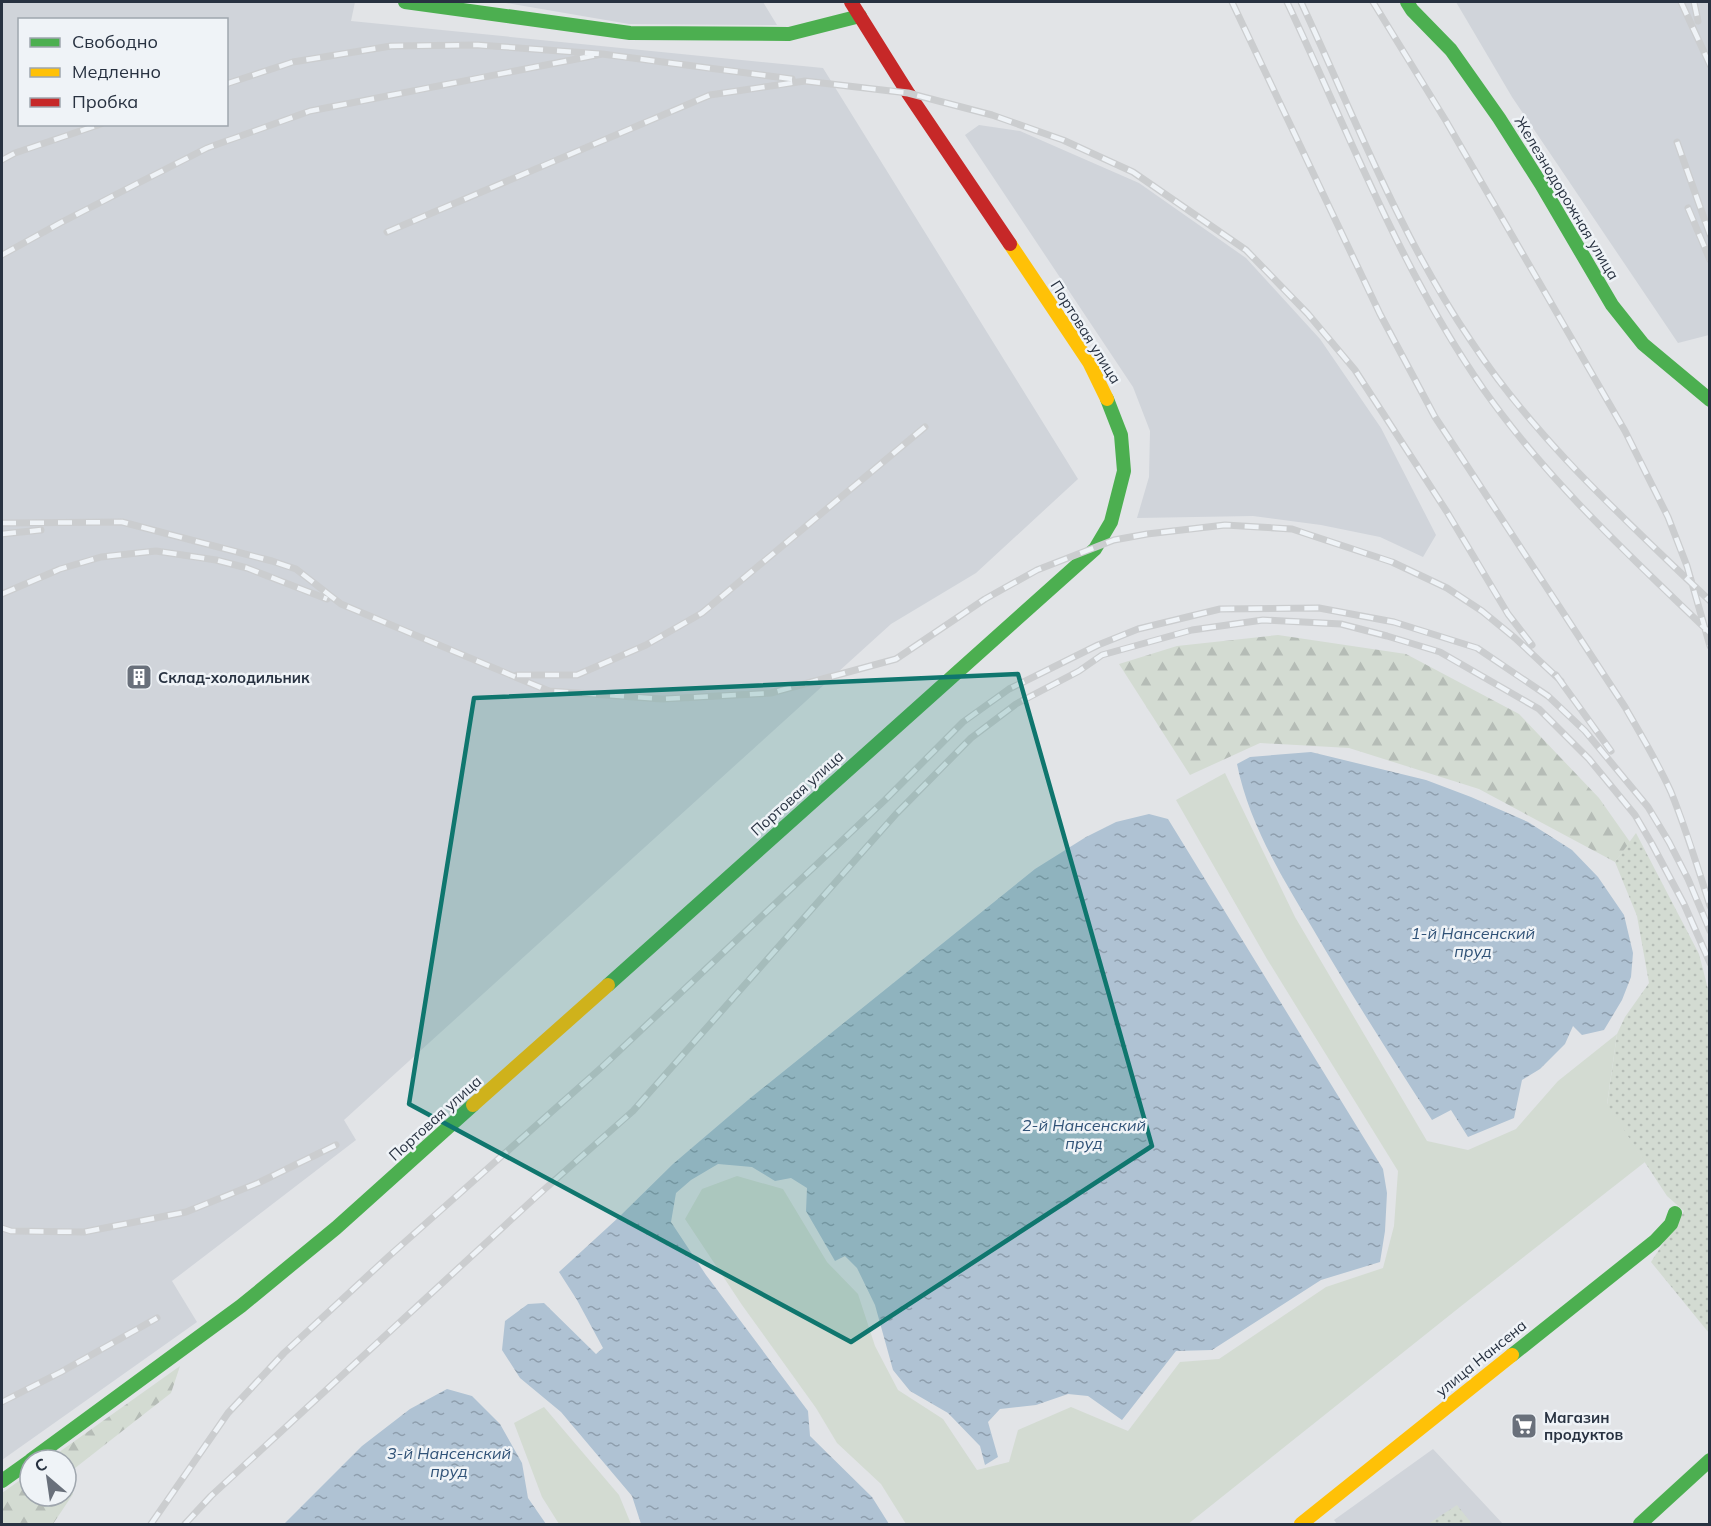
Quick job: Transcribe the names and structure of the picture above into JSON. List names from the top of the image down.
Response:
{
  "streets": {
    "main road": ["Железнодорожная улица", "Портовая улица", "улица Нансена"]
  },
  "water": ["1-й Нансенский пруд", "2-й Нансенский пруд", "3-й Нансенский пруд"],
  "places": {
    "building": ["Склад-холодильник"],
    "supermarket": ["Магазин продуктов"]
  },
  "legend": ["Свободно", "Медленно", "Пробка"],
  "north": "top left"
}
